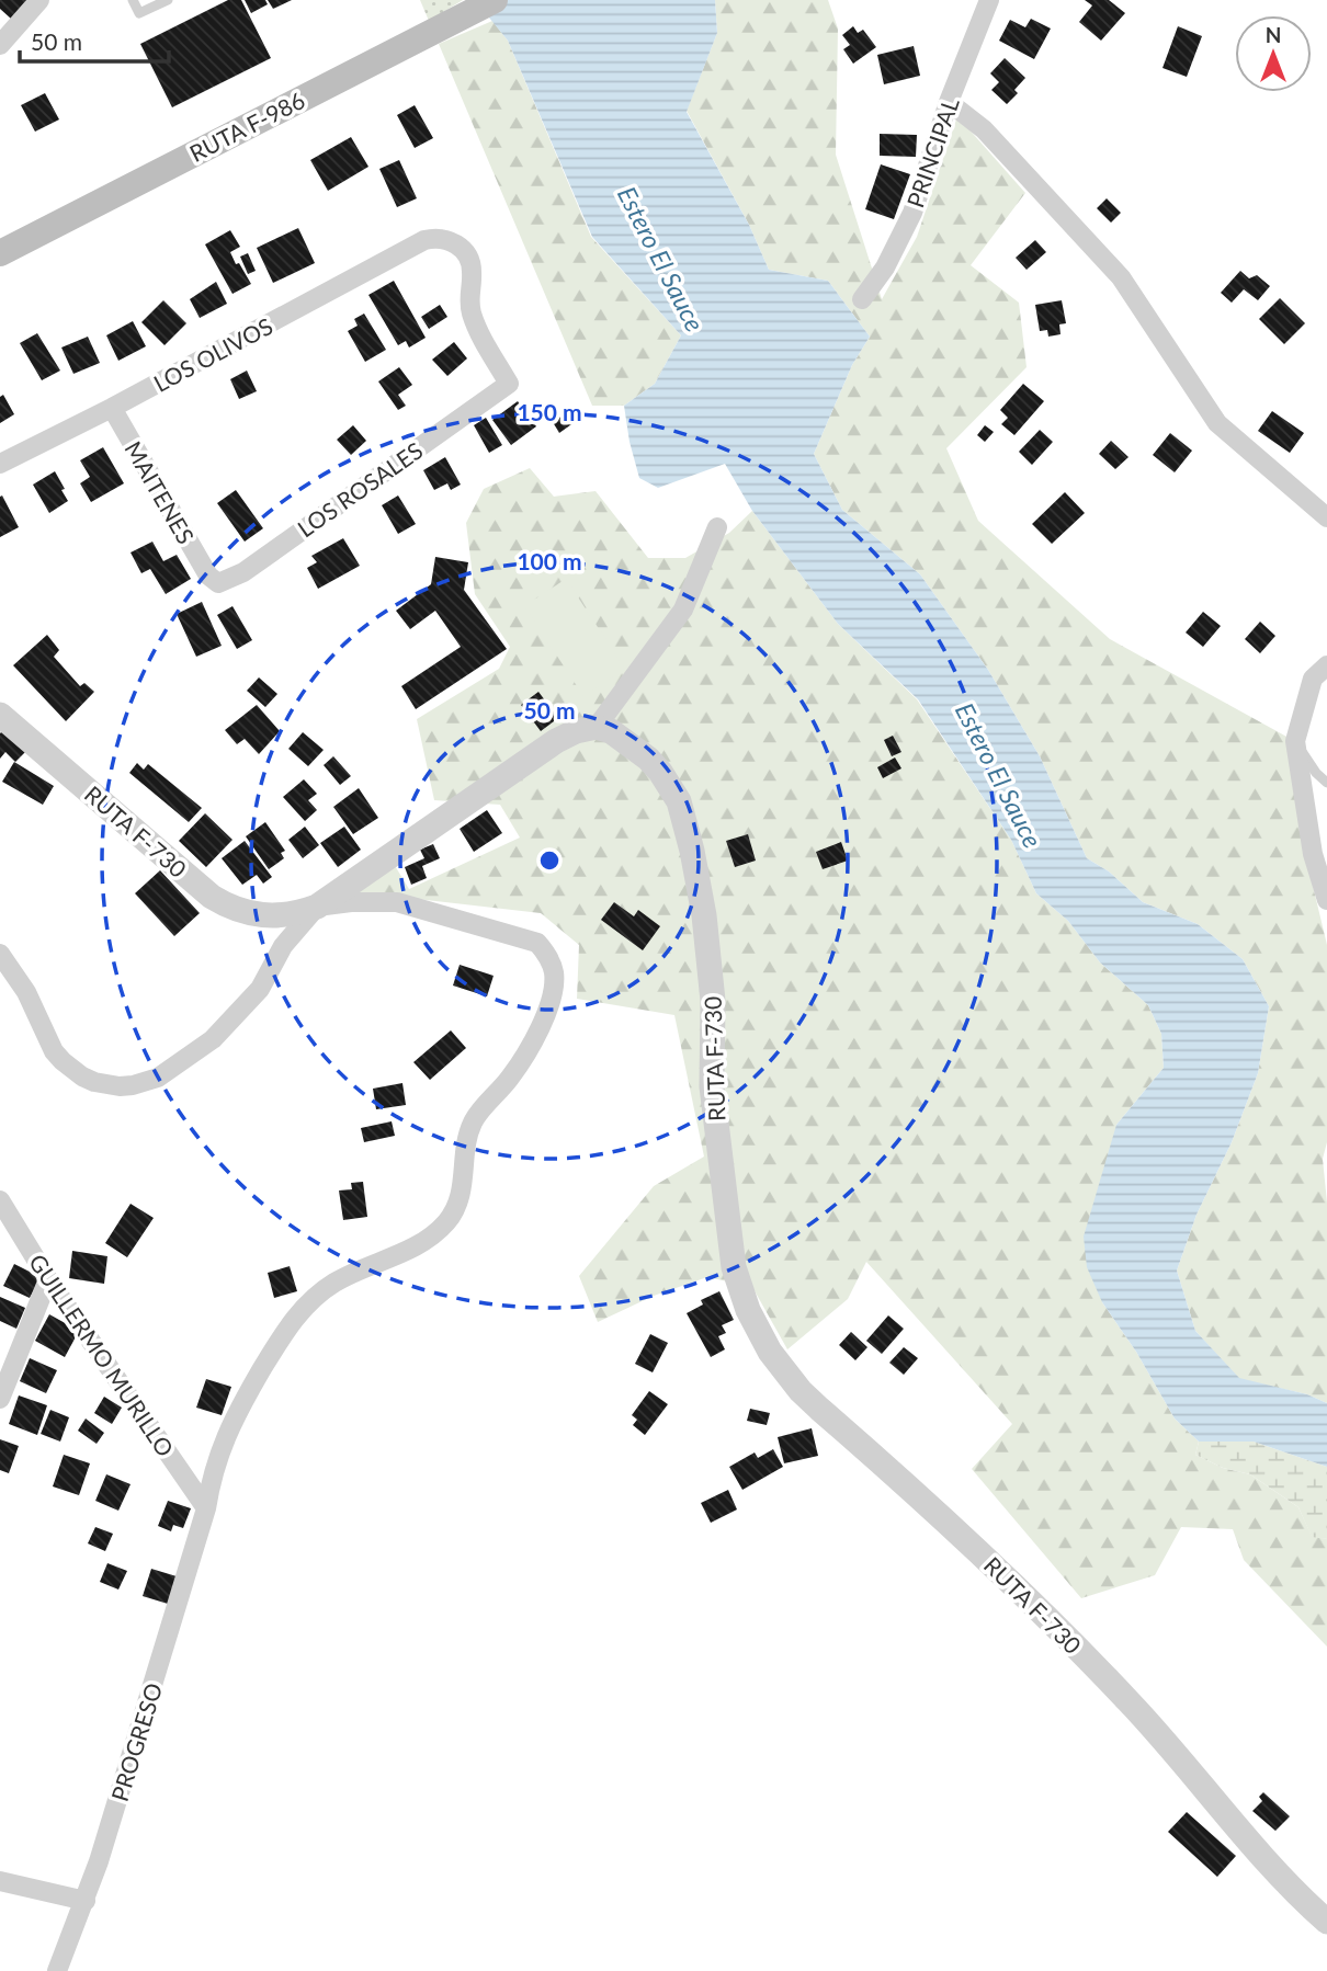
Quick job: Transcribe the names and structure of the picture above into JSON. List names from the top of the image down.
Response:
{
  "streets": {
    "main road": ["RUTA F-986"],
    "street": [
      "PRINCIPAL",
      "LOS OLIVOS",
      "LOS ROSALES",
      "MAITENES",
      "RUTA F-730",
      "GUILLERMO MURILLO",
      "PROGRESO"
    ]
  },
  "crossings": [
    ["LOS OLIVOS", "LOS ROSALES"],
    ["LOS OLIVOS", "MAITENES"],
    ["LOS ROSALES", "MAITENES"],
    ["RUTA F-730", "PROGRESO"],
    ["GUILLERMO MURILLO", "PROGRESO"]
  ],
  "water": ["Estero El Sauce"],
  "scale_bar": "50 m",
  "north": "top",
  "rings": ["150 m", "100 m", "50 m"]
}
